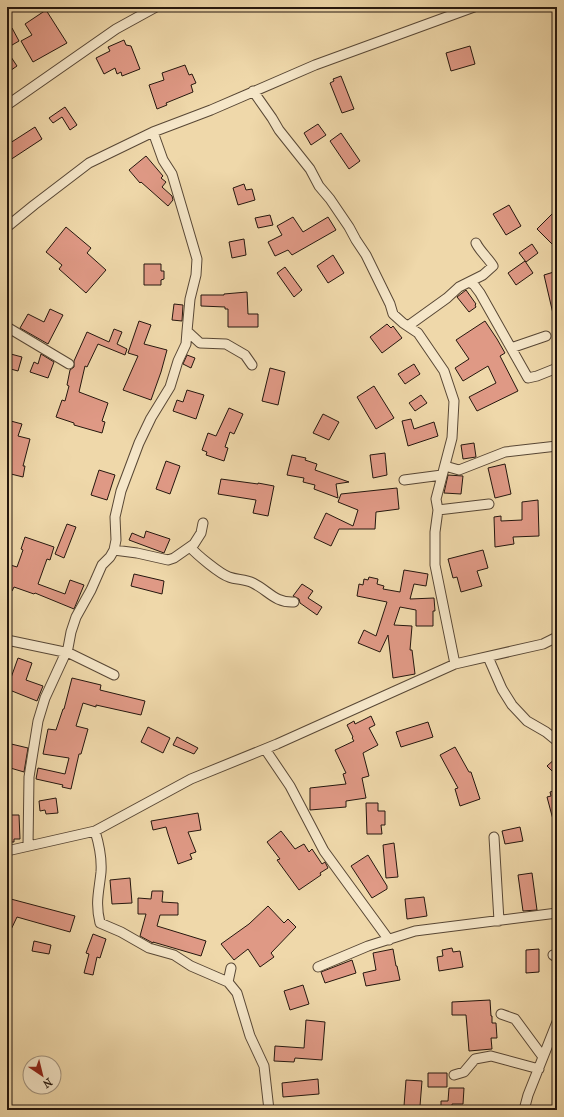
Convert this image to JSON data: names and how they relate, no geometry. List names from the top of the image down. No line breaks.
{"north":"bottom right"}
